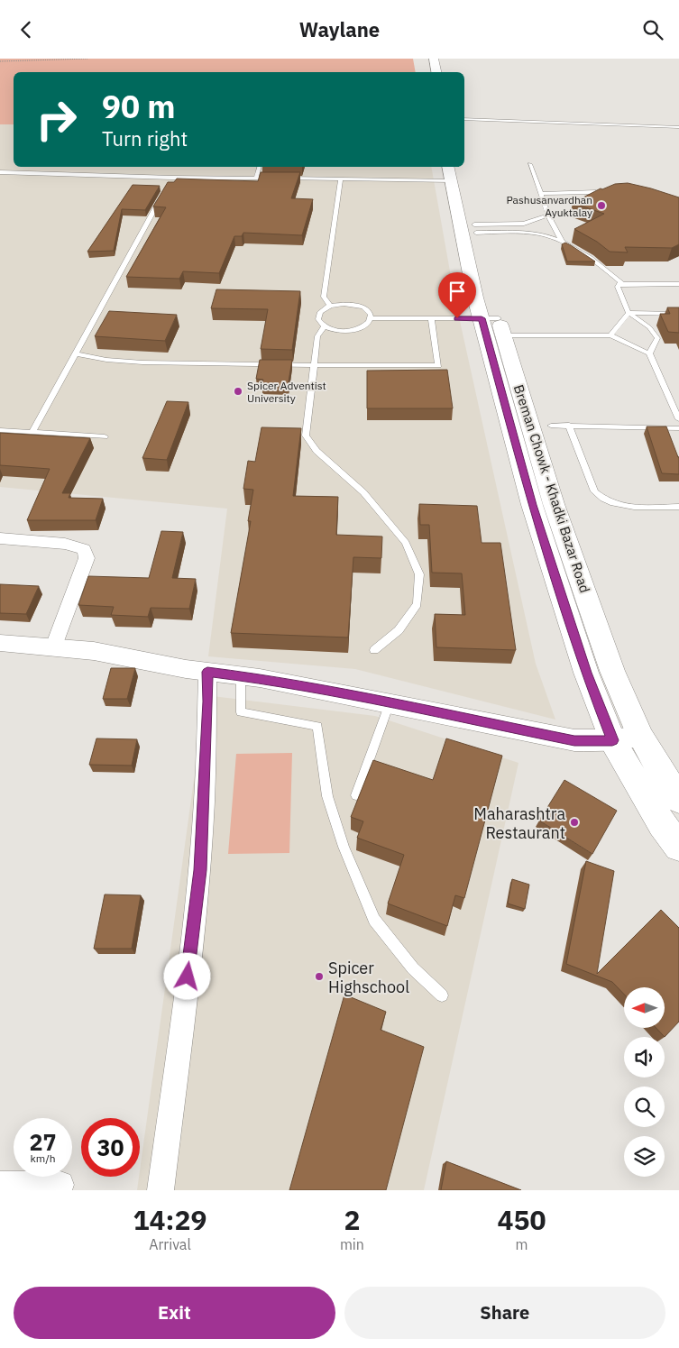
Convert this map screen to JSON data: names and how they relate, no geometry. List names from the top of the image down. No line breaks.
{"streets":{"main road":["Breman Chowk - Khadki Bazar Road"]},"places":["Pashusanvardhan Ayuktalay","Spicer Adventist University","Maharashtra Restaurant","Spicer Highschool"],"north":"left","page":{"header":"Waylane","turn":["90 m","Turn right"],"speed":"27 km/h","limit":"30","eta":["14:29","Arrival","2","min","450","m"],"buttons":["Exit","Share"]}}
